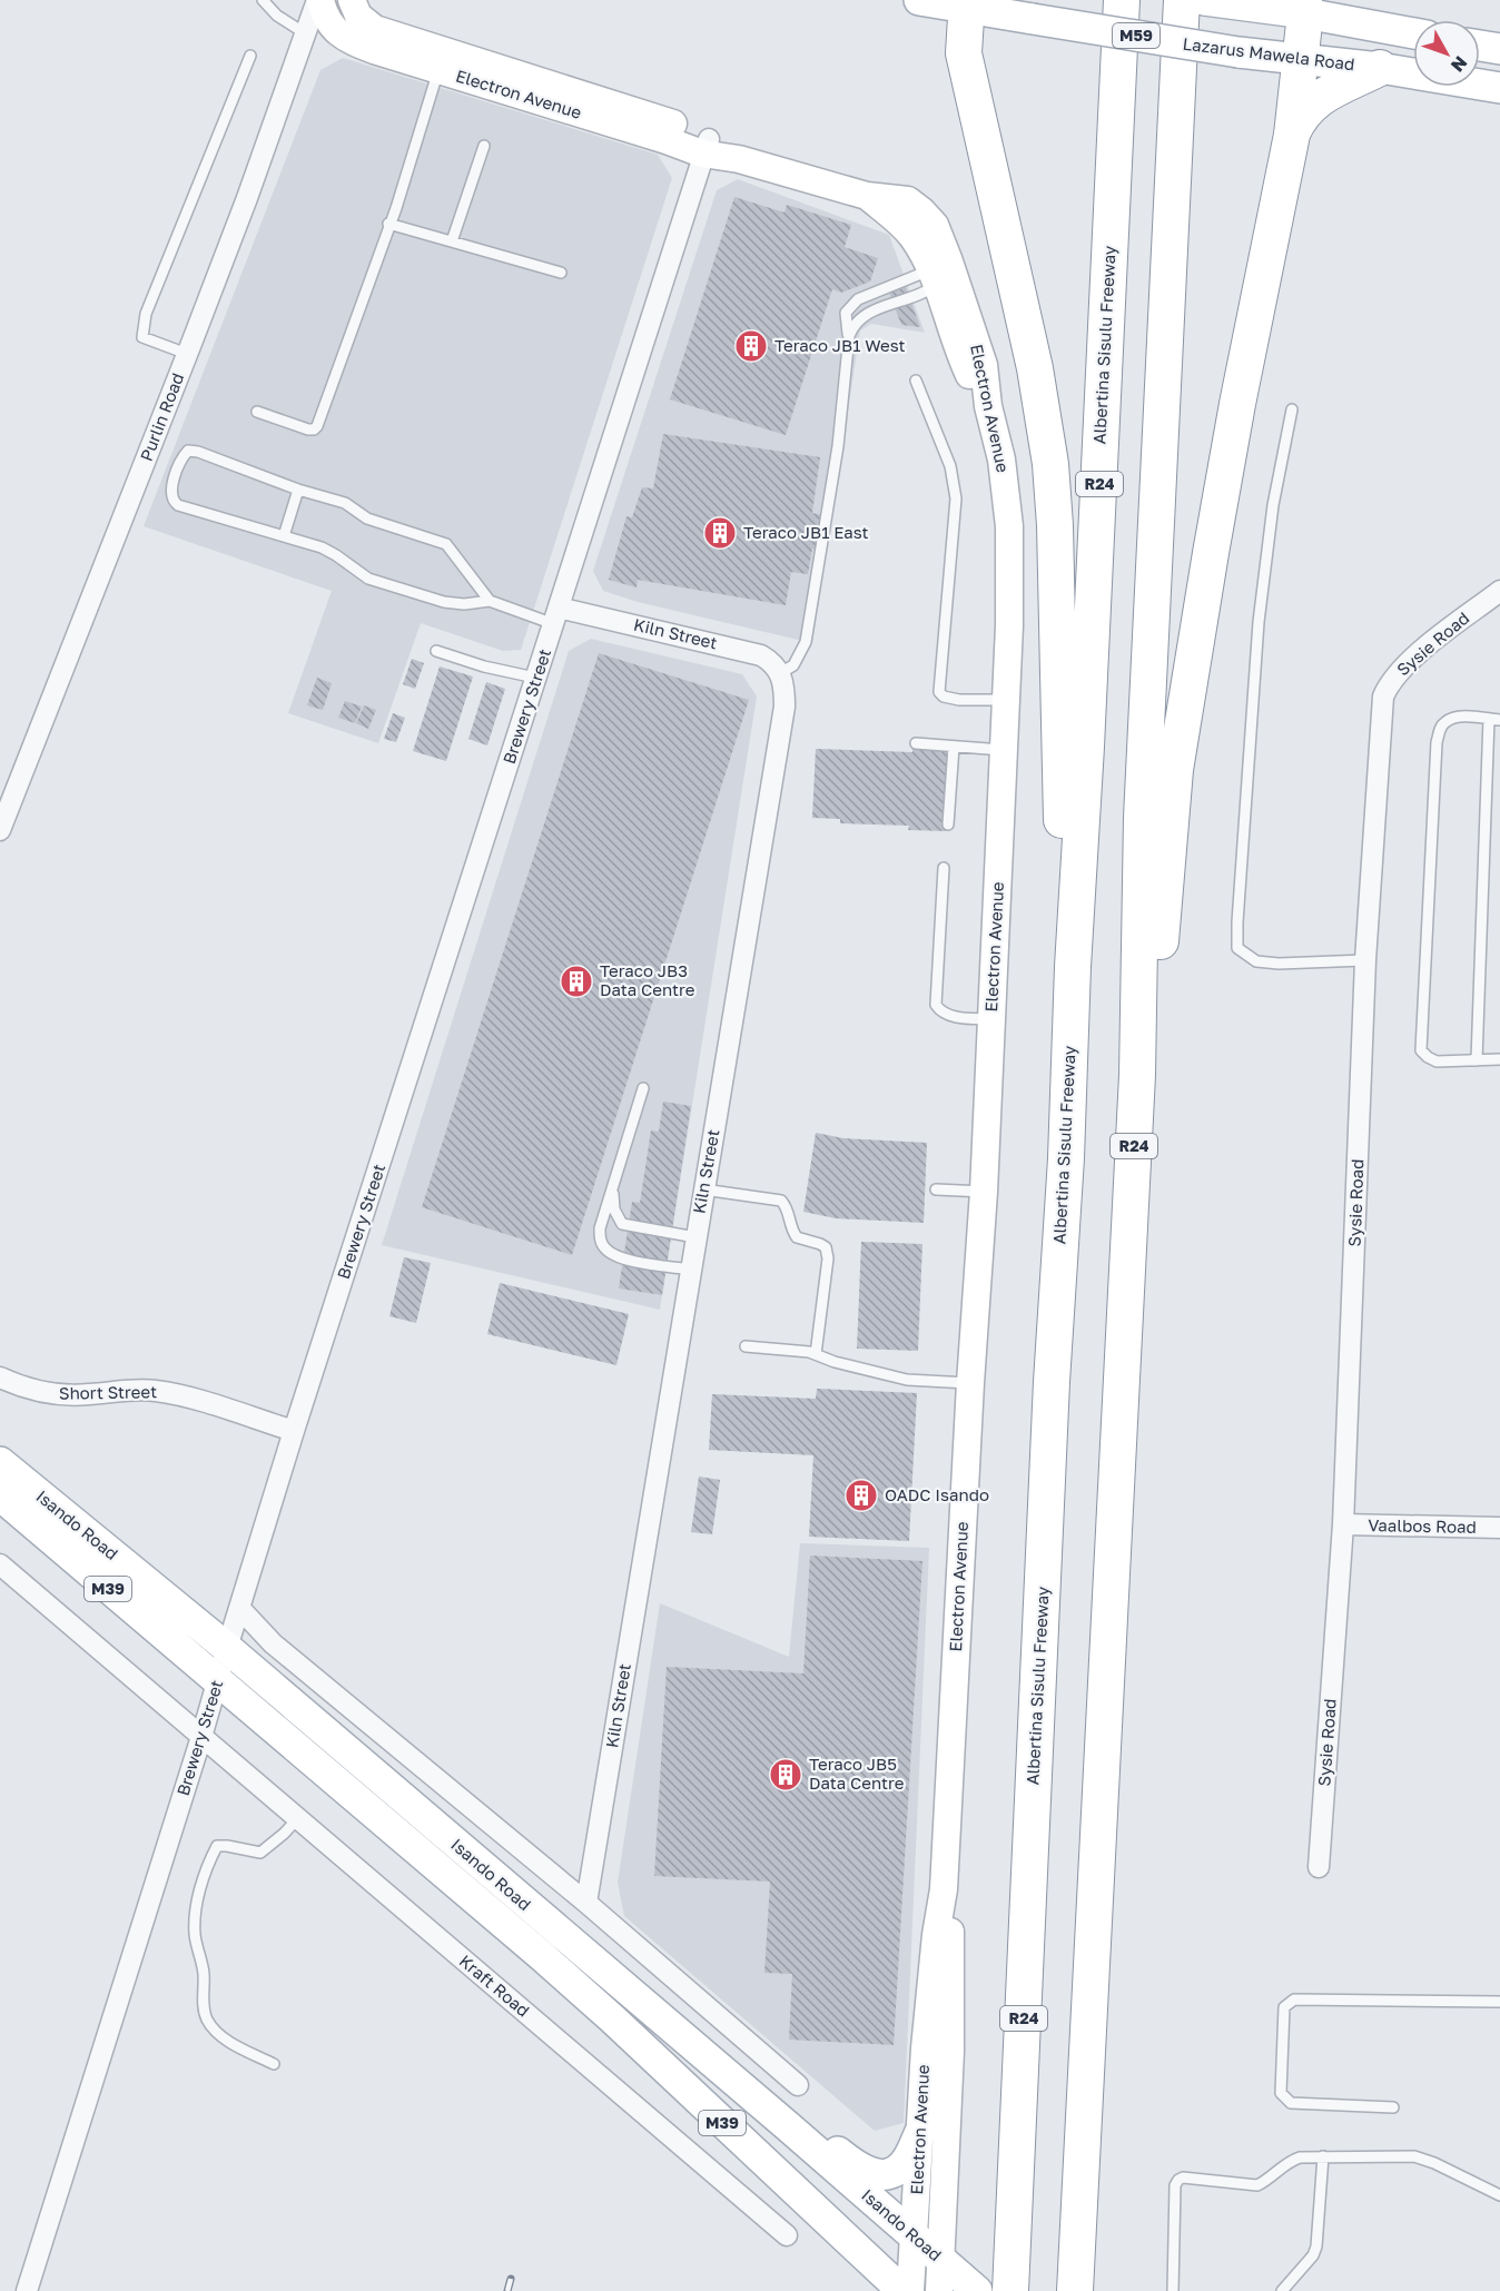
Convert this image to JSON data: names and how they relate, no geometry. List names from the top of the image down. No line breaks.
{"streets":{"highway":["Albertina Sisulu Freeway","R24"],"main road":["M59","Lazarus Mawela Road","Electron Avenue","Isando Road","M39"],"street":["Purlin Road","Kiln Street","Sysie Road","Brewery Street","Short Street","Vaalbos Road","Kraft Road"]},"crossings":[["Electron Avenue","Purlin Road"],["Electron Avenue","Brewery Street"],["Electron Avenue","Isando Road"],["Kiln Street","Brewery Street"],["Sysie Road","Vaalbos Road"],["Brewery Street","Short Street"],["Brewery Street","Isando Road"],["Brewery Street","Kraft Road"]],"places":{"building":["Teraco JB1 West","Teraco JB1 East","Teraco JB3 Data Centre","OADC Isando","Teraco JB5 Data Centre"]},"north":"bottom right"}
